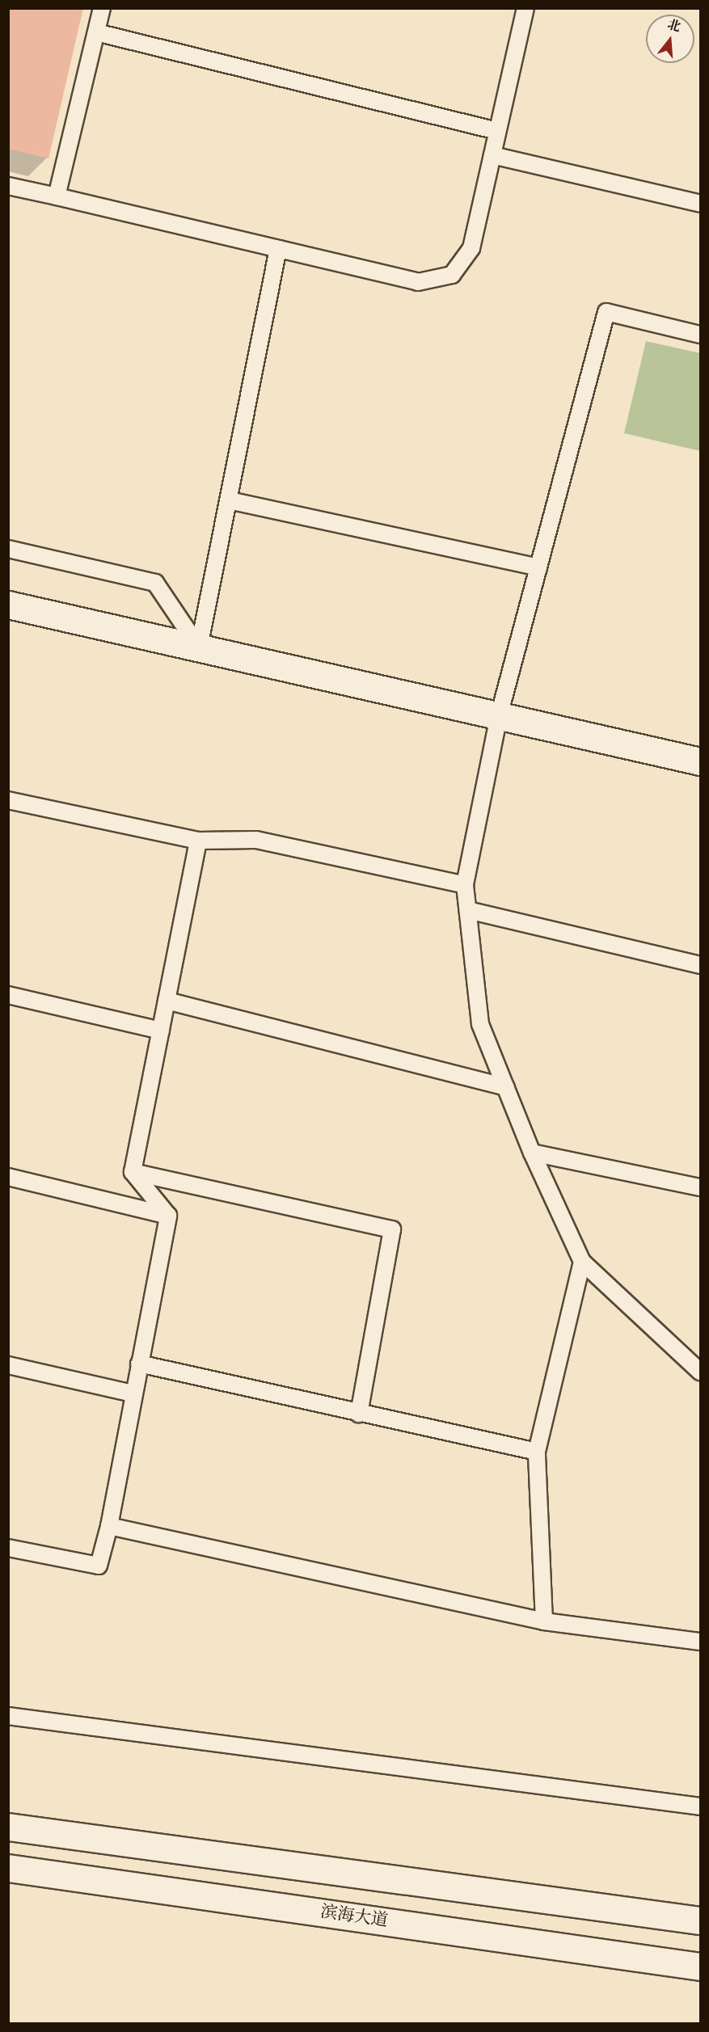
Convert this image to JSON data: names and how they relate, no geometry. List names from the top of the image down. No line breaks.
{"streets":{"main road":["滨海大道"]},"north":"top"}
